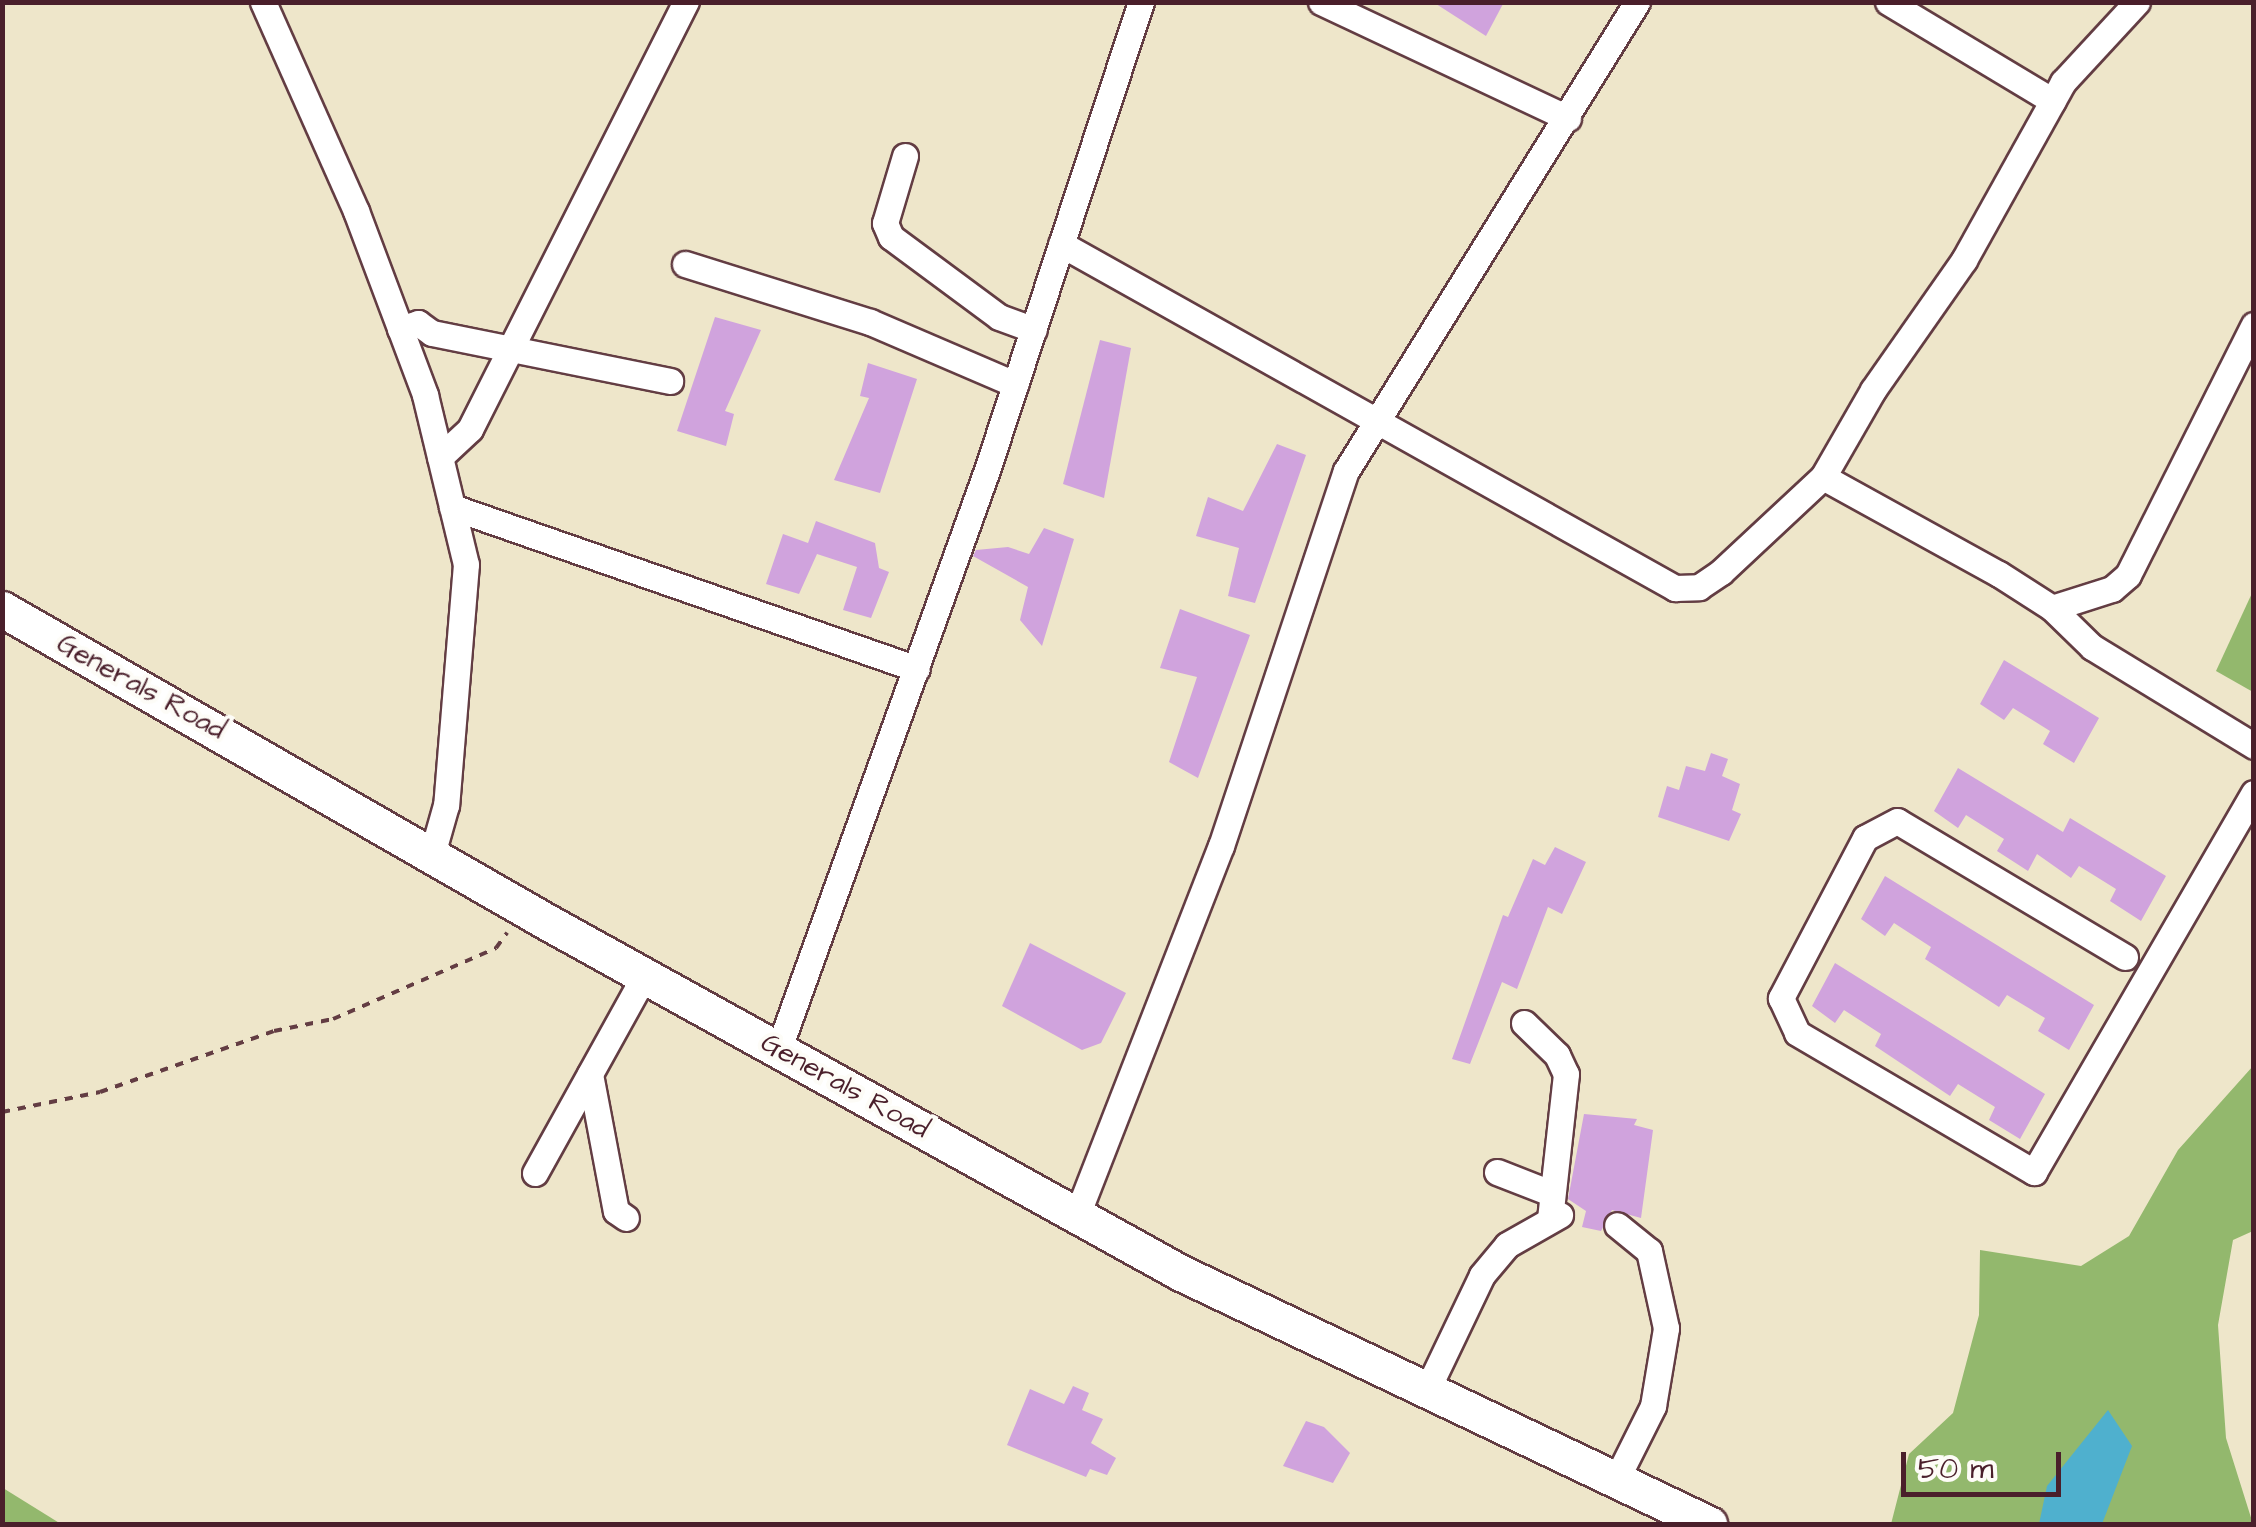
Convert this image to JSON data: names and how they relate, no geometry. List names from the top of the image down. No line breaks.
{"streets":{"street":["Generals Road"]},"scale_bar":"50 m"}
